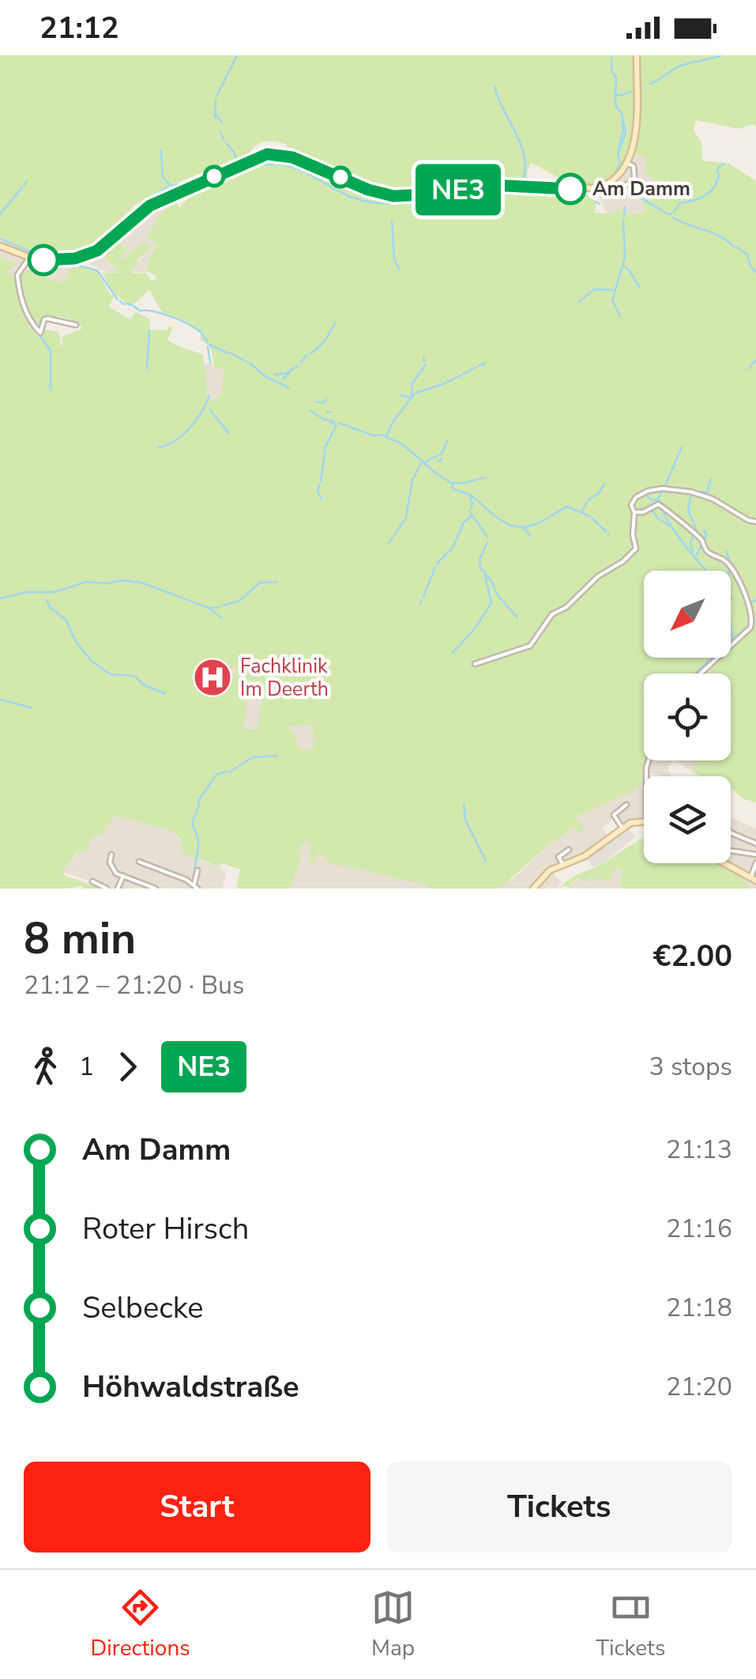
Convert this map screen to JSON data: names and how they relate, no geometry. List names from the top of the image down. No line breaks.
{"places":{"other":["Am Damm"],"hospital":["Fachklinik Im Deerth"]},"lines":["bus line NE3"],"north":"bottom left","page":{"status":"21:12","on_map":"NE3","heading":["8 min","21:12 – 21:20 · Bus","€2.00"],"legs":["1","NE3","3 stops"],"list":[{"name":"Am Damm","value":"21:13"},{"name":"Roter Hirsch","value":"21:16"},{"name":"Selbecke","value":"21:18"},{"name":"Höhwaldstraße","value":"21:20"}],"buttons":["Start","Tickets"],"tabs":["Directions","Map","Tickets"]}}
